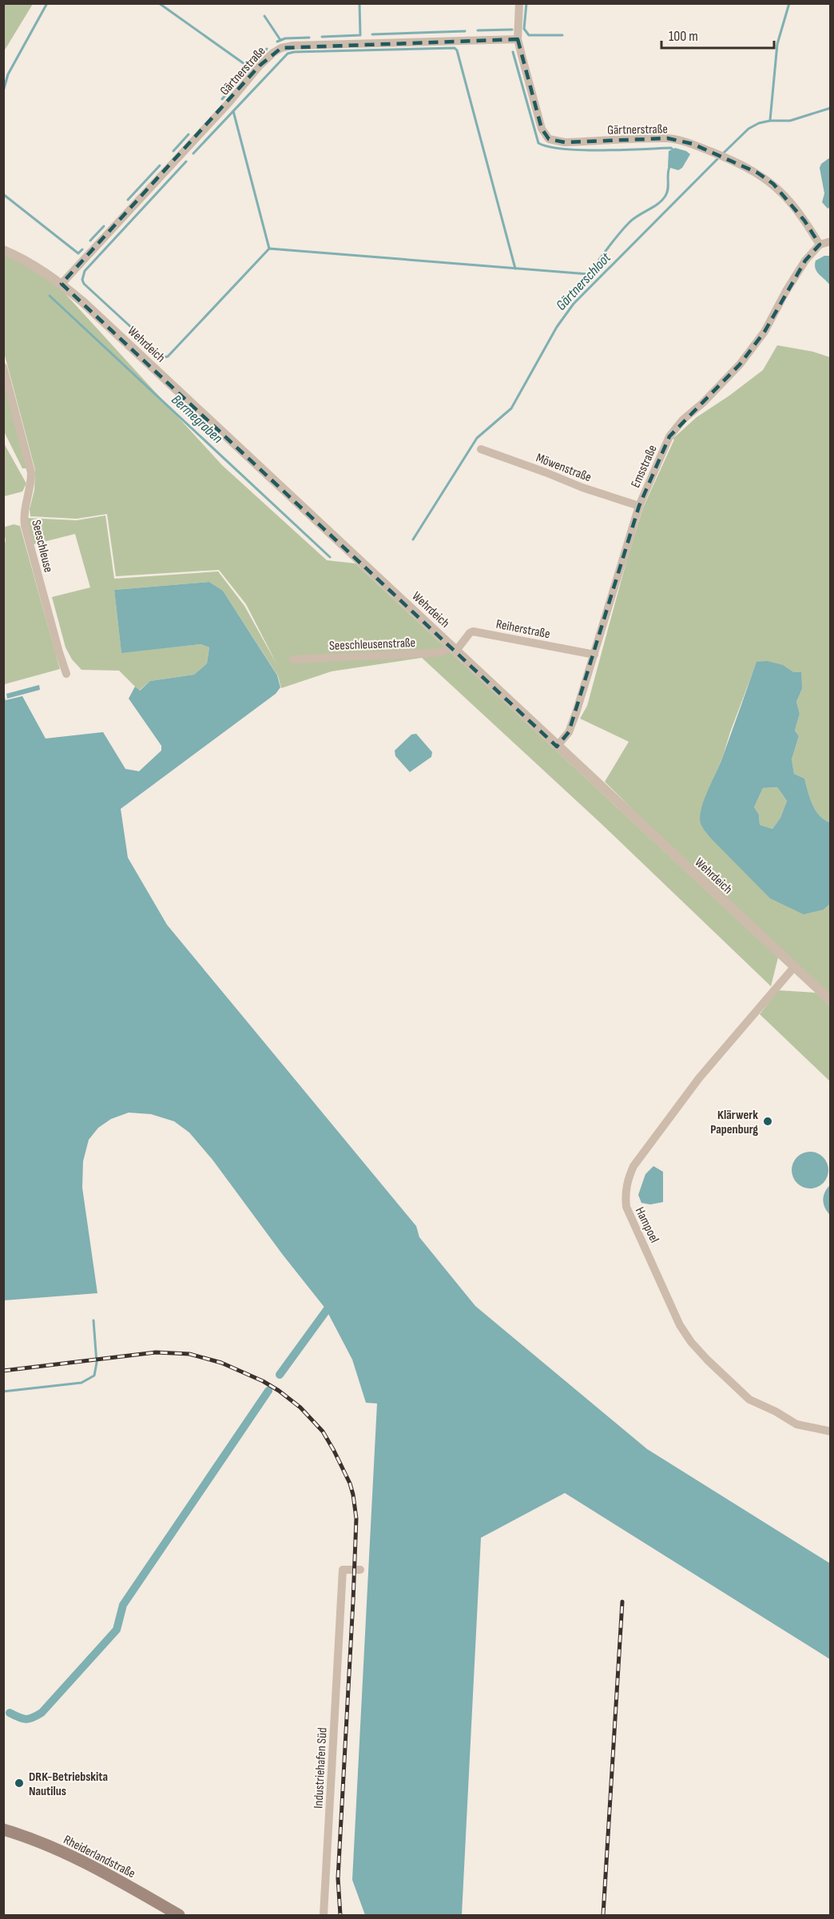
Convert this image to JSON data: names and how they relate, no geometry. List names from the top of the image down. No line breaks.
{"streets":{"main road":["Rheiderlandstraße"],"street":["Gärtnerstraße","Wehrdeich","Emsstraße","Möwenstraße","Seeschleuse","Reiherstraße","Seeschleusenstraße","Hampoel","Industriehafen Süd"]},"crossings":[["Gärtnerstraße","Wehrdeich"],["Gärtnerstraße","Emsstraße"],["Wehrdeich","Emsstraße"],["Wehrdeich","Reiherstraße"],["Wehrdeich","Seeschleusenstraße"],["Wehrdeich","Hampoel"],["Emsstraße","Möwenstraße"],["Emsstraße","Reiherstraße"],["Reiherstraße","Seeschleusenstraße"]],"water":["Gärtnerschloot","Bermegraben"],"places":["Klärwerk Papenburg","DRK-Betriebskita Nautilus"],"scale_bar":"100 m"}
